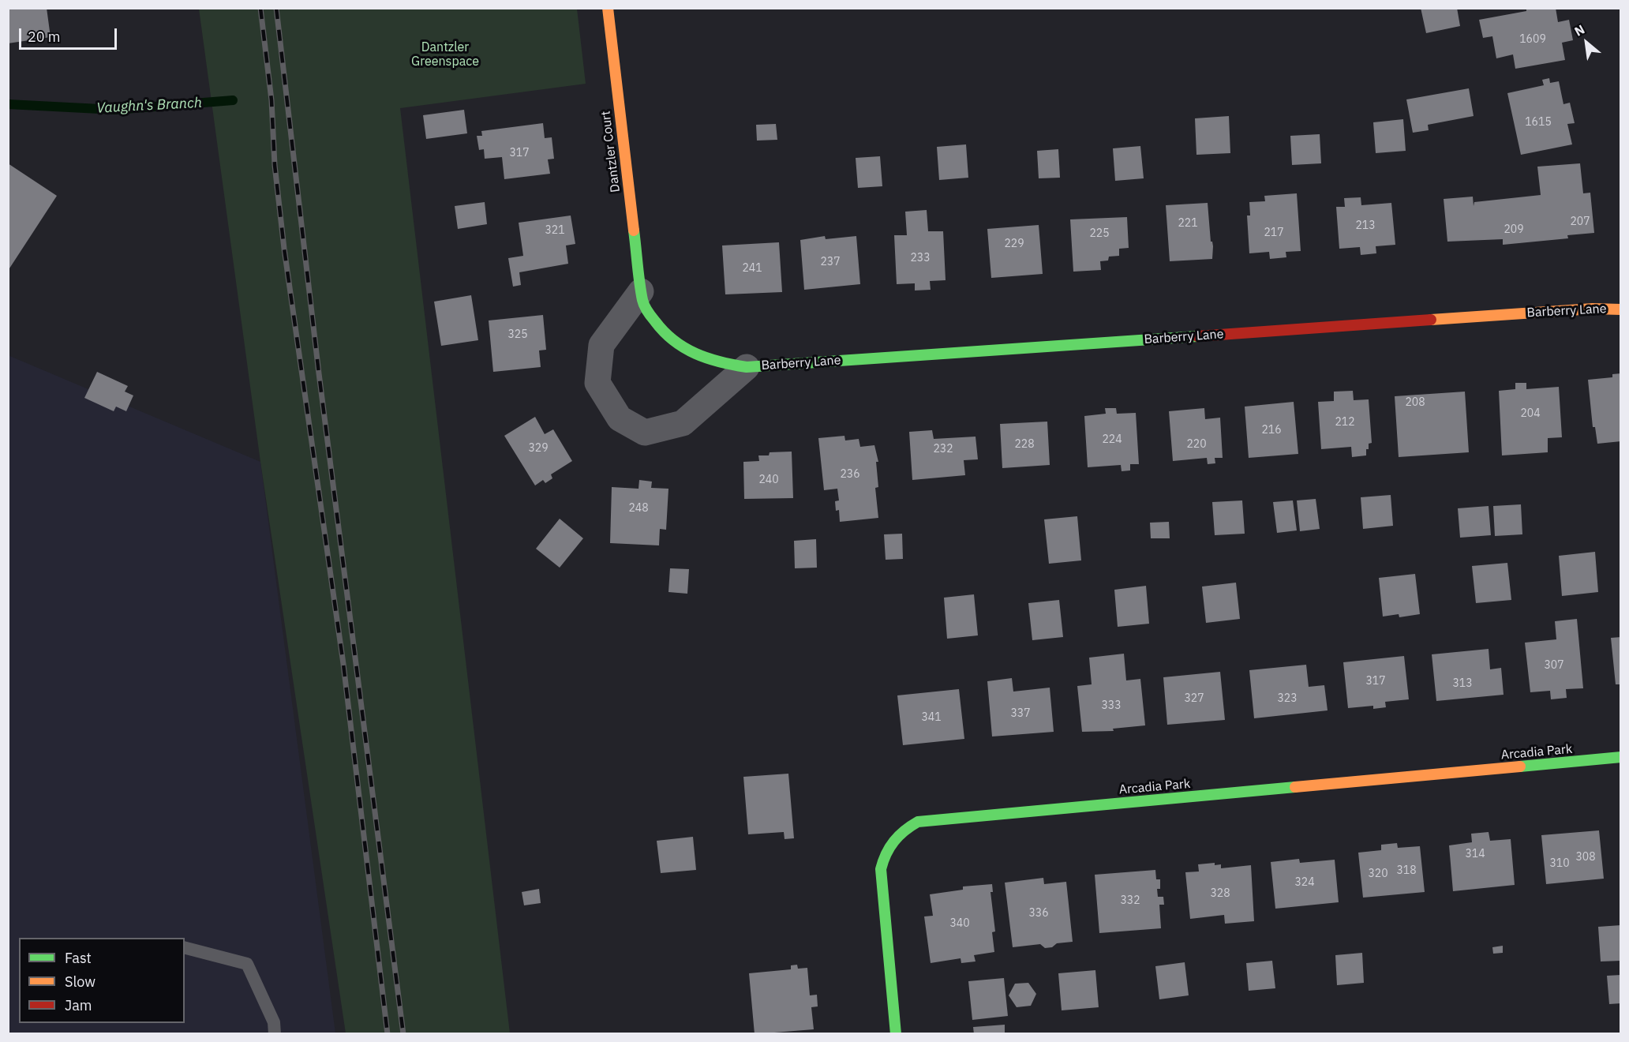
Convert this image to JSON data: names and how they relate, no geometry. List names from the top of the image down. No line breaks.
{"streets":{"street":["Dantzler Court","Barberry Lane","Arcadia Park"]},"crossings":[["Dantzler Court","Barberry Lane"]],"water":["Vaughn's Branch"],"parks":["Dantzler Greenspace"],"house_numbers":["1609","1615","317","207","221","213","209","321","217","225","229","233","237","241","325","208","204","212","216","224","228","220","329","232","236","240","248","307","317","313","327","323","333","337","341","314","308","310","318","320","324","328","332","336","340"],"legend":["Fast","Slow","Jam"],"scale_bar":"20 m","north":"top left"}
